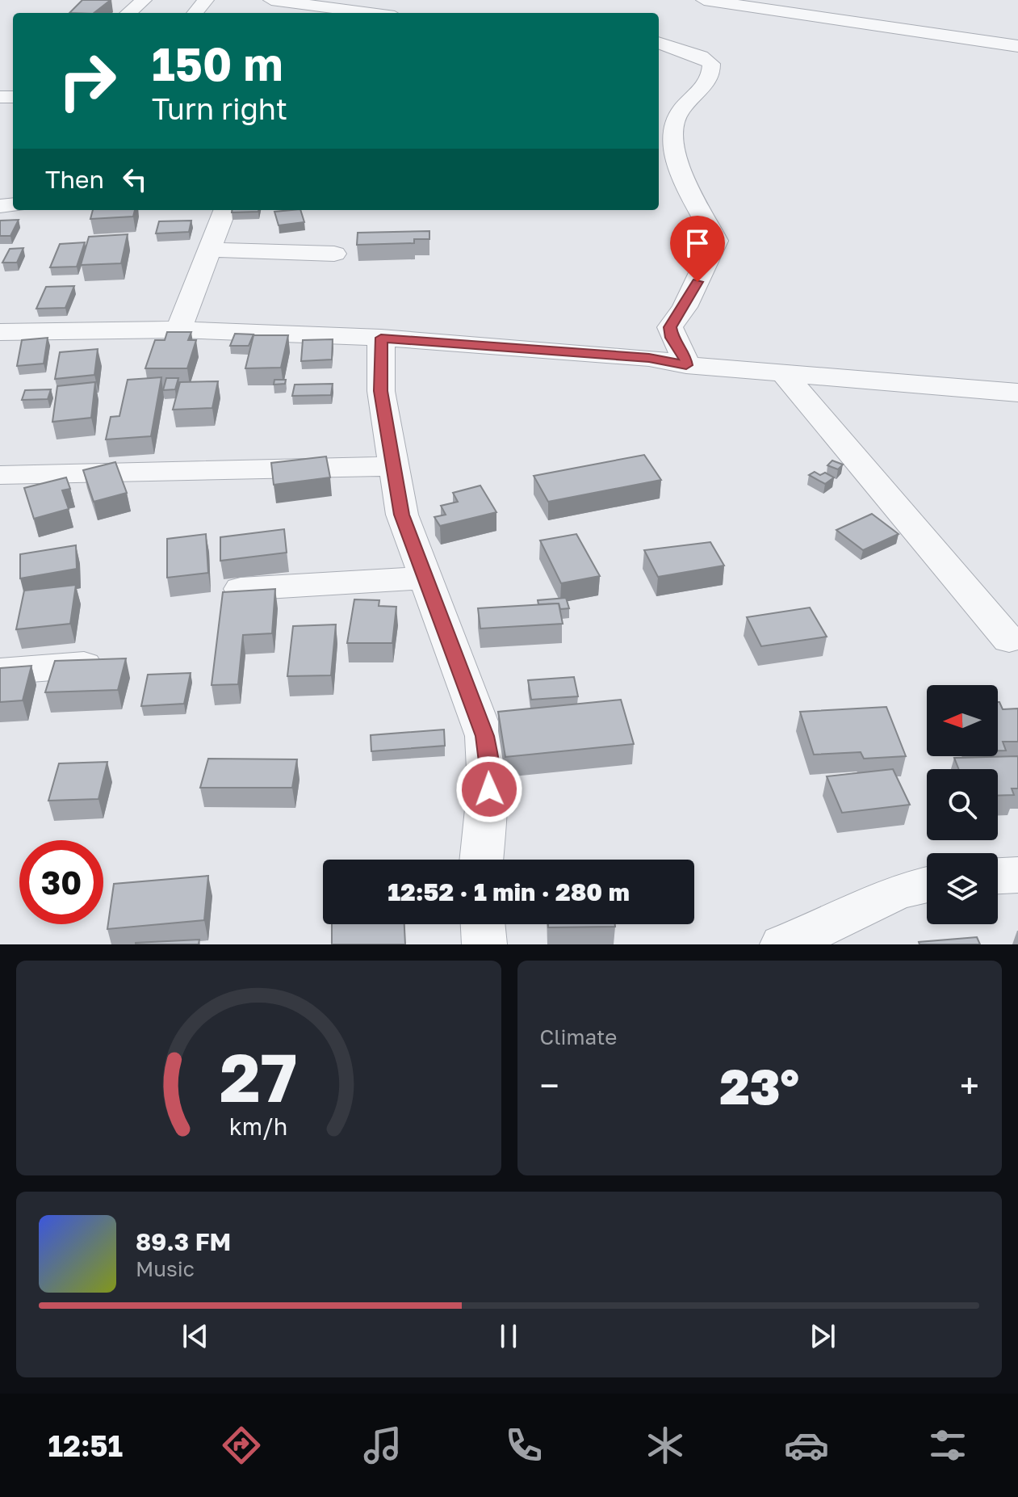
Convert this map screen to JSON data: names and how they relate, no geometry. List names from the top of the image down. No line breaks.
{"north":"left","page":{"turn":["150 m","Turn right"],"then":"Then","limit":"30","trip":"12:52 · 1 min · 280 m","tile":"Climate","heat":["−","23°","+"],"song":["89.3 FM","Music"],"tabs":"12:51","gauge":["27","km/h"]}}
